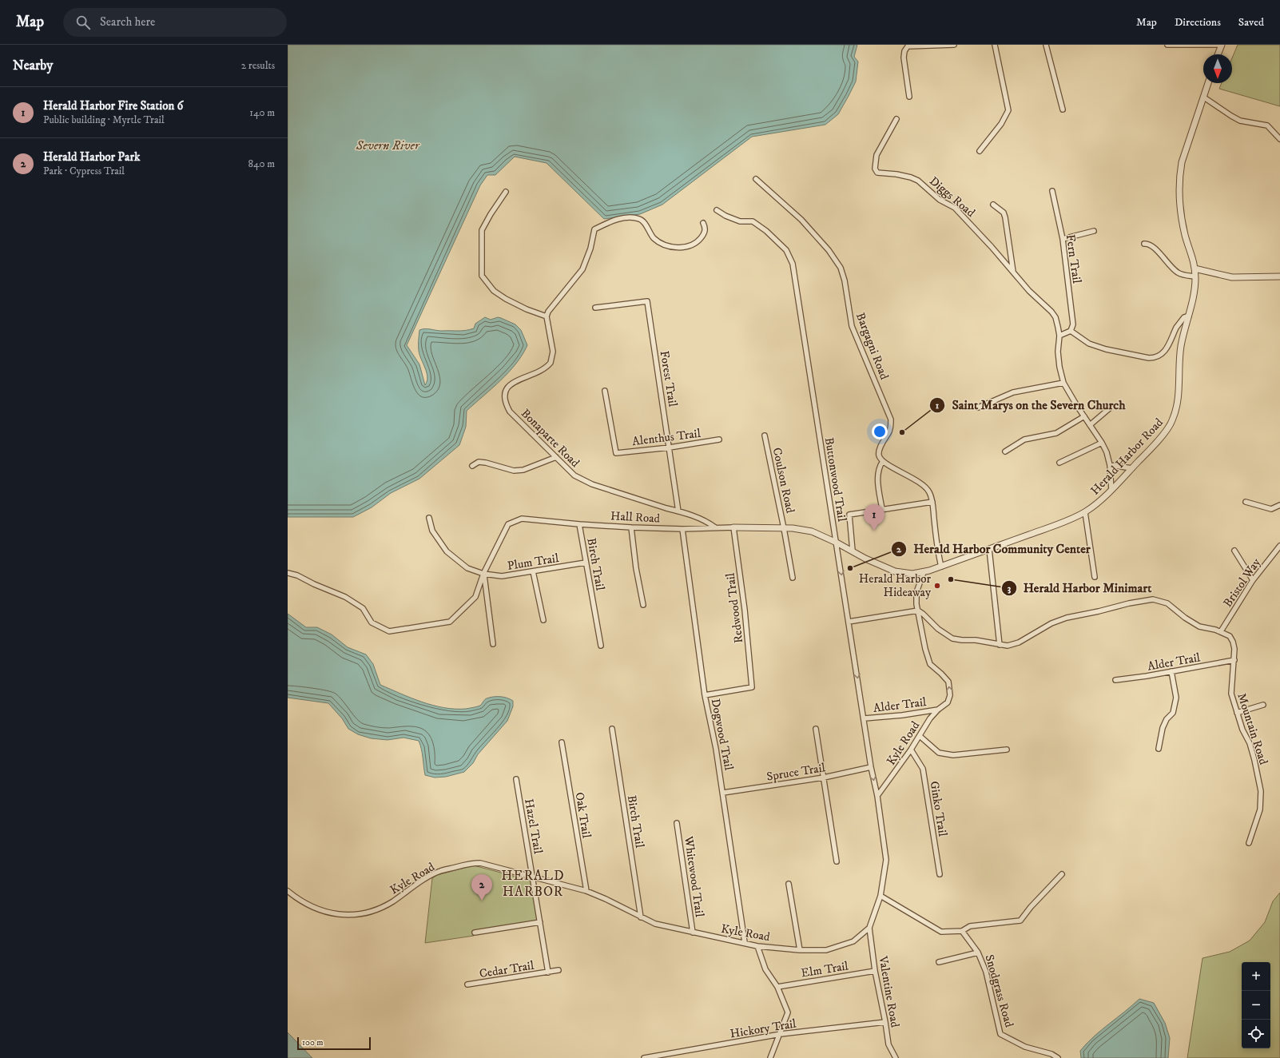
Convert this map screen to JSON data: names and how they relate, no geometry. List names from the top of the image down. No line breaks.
{"streets":{"street":["Diggs Road","Fern Trail","Bargagni Road","Forest Trail","Alenthus Trail","Bonaparte Road","Herald Harbor Road","Buttonwood Trail","Coulson Road","Hall Road","Plum Trail","Birch Trail","Bristol Way","Redwood Trail","Alder Trail","Mountain Road","Dogwood Trail","Kyle Road","Spruce Trail","Ginko Trail","Oak Trail","Hazel Trail","Whitewood Trail","Cedar Trail","Elm Trail","Snodgrass Road","Valentine Road","Hickory Trail"]},"crossings":[["Diggs Road","Herald Harbor Road"],["Forest Trail","Alenthus Trail"],["Forest Trail","Bonaparte Road"],["Bonaparte Road","Hall Road"],["Herald Harbor Road","Hall Road"],["Buttonwood Trail","Hall Road"],["Buttonwood Trail","Alder Trail"],["Buttonwood Trail","Kyle Road"],["Buttonwood Trail","Spruce Trail"],["Coulson Road","Hall Road"],["Hall Road","Plum Trail"],["Hall Road","Birch Trail"],["Hall Road","Redwood Trail"],["Hall Road","Dogwood Trail"],["Plum Trail","Birch Trail"],["Birch Trail","Kyle Road"],["Bristol Way","Mountain Road"],["Redwood Trail","Dogwood Trail"],["Alder Trail","Mountain Road"],["Alder Trail","Kyle Road"],["Mountain Road","Kyle Road"],["Dogwood Trail","Kyle Road"],["Dogwood Trail","Spruce Trail"],["Kyle Road","Ginko Trail"],["Kyle Road","Oak Trail"],["Kyle Road","Hazel Trail"],["Kyle Road","Whitewood Trail"],["Kyle Road","Valentine Road"],["Hazel Trail","Cedar Trail"],["Elm Trail","Valentine Road"],["Valentine Road","Hickory Trail"]],"districts":["HERALD HARBOR"],"water":["Severn River"],"places":["Saint Marys on the Severn Church","Herald Harbor Community Center","Herald Harbor Minimart","Herald Harbor Hideaway"],"scale_bar":"100 m","north":"bottom","page":{"header":"Map","search":"Search here","nav":["Map","Directions","Saved"],"heading":["Nearby","2 results"],"list":[{"mark":"1","name":"Herald Harbor Fire Station 6","note":"Public building · Myrtle Trail","value":"140 m"},{"mark":"2","name":"Herald Harbor Park","note":"Park · Cypress Trail","value":"840 m"}],"pins":["1","2"],"map_buttons":["+","−"],"scale":"100 m"}}
